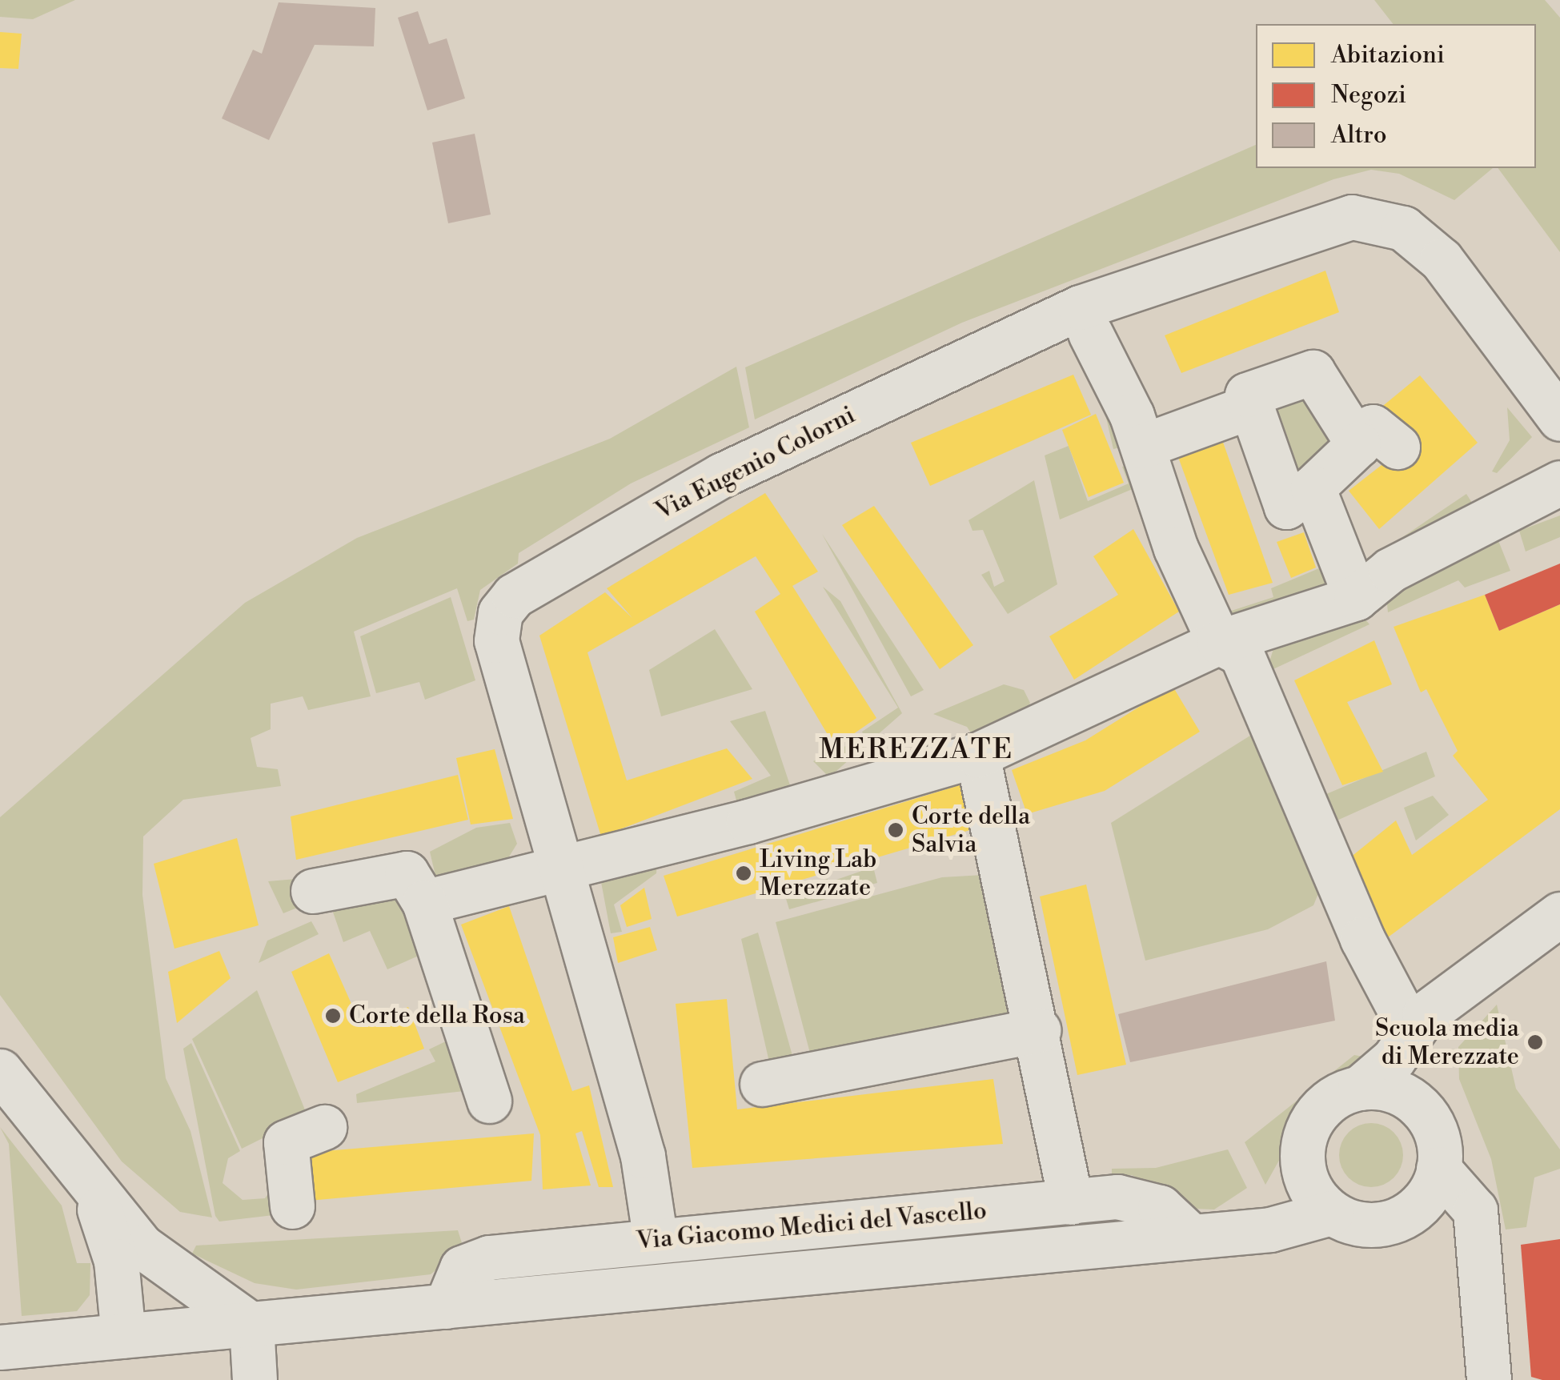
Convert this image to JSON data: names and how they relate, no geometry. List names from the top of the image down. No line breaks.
{"streets":{"street":["Via Eugenio Colorni","Via Giacomo Medici del Vascello"]},"crossings":[["Via Eugenio Colorni","Via Giacomo Medici del Vascello"]],"districts":["MEREZZATE"],"places":["Corte della Salvia","Living Lab Merezzate","Corte della Rosa","Scuola media di Merezzate"],"legend":["Abitazioni","Negozi","Altro"]}
